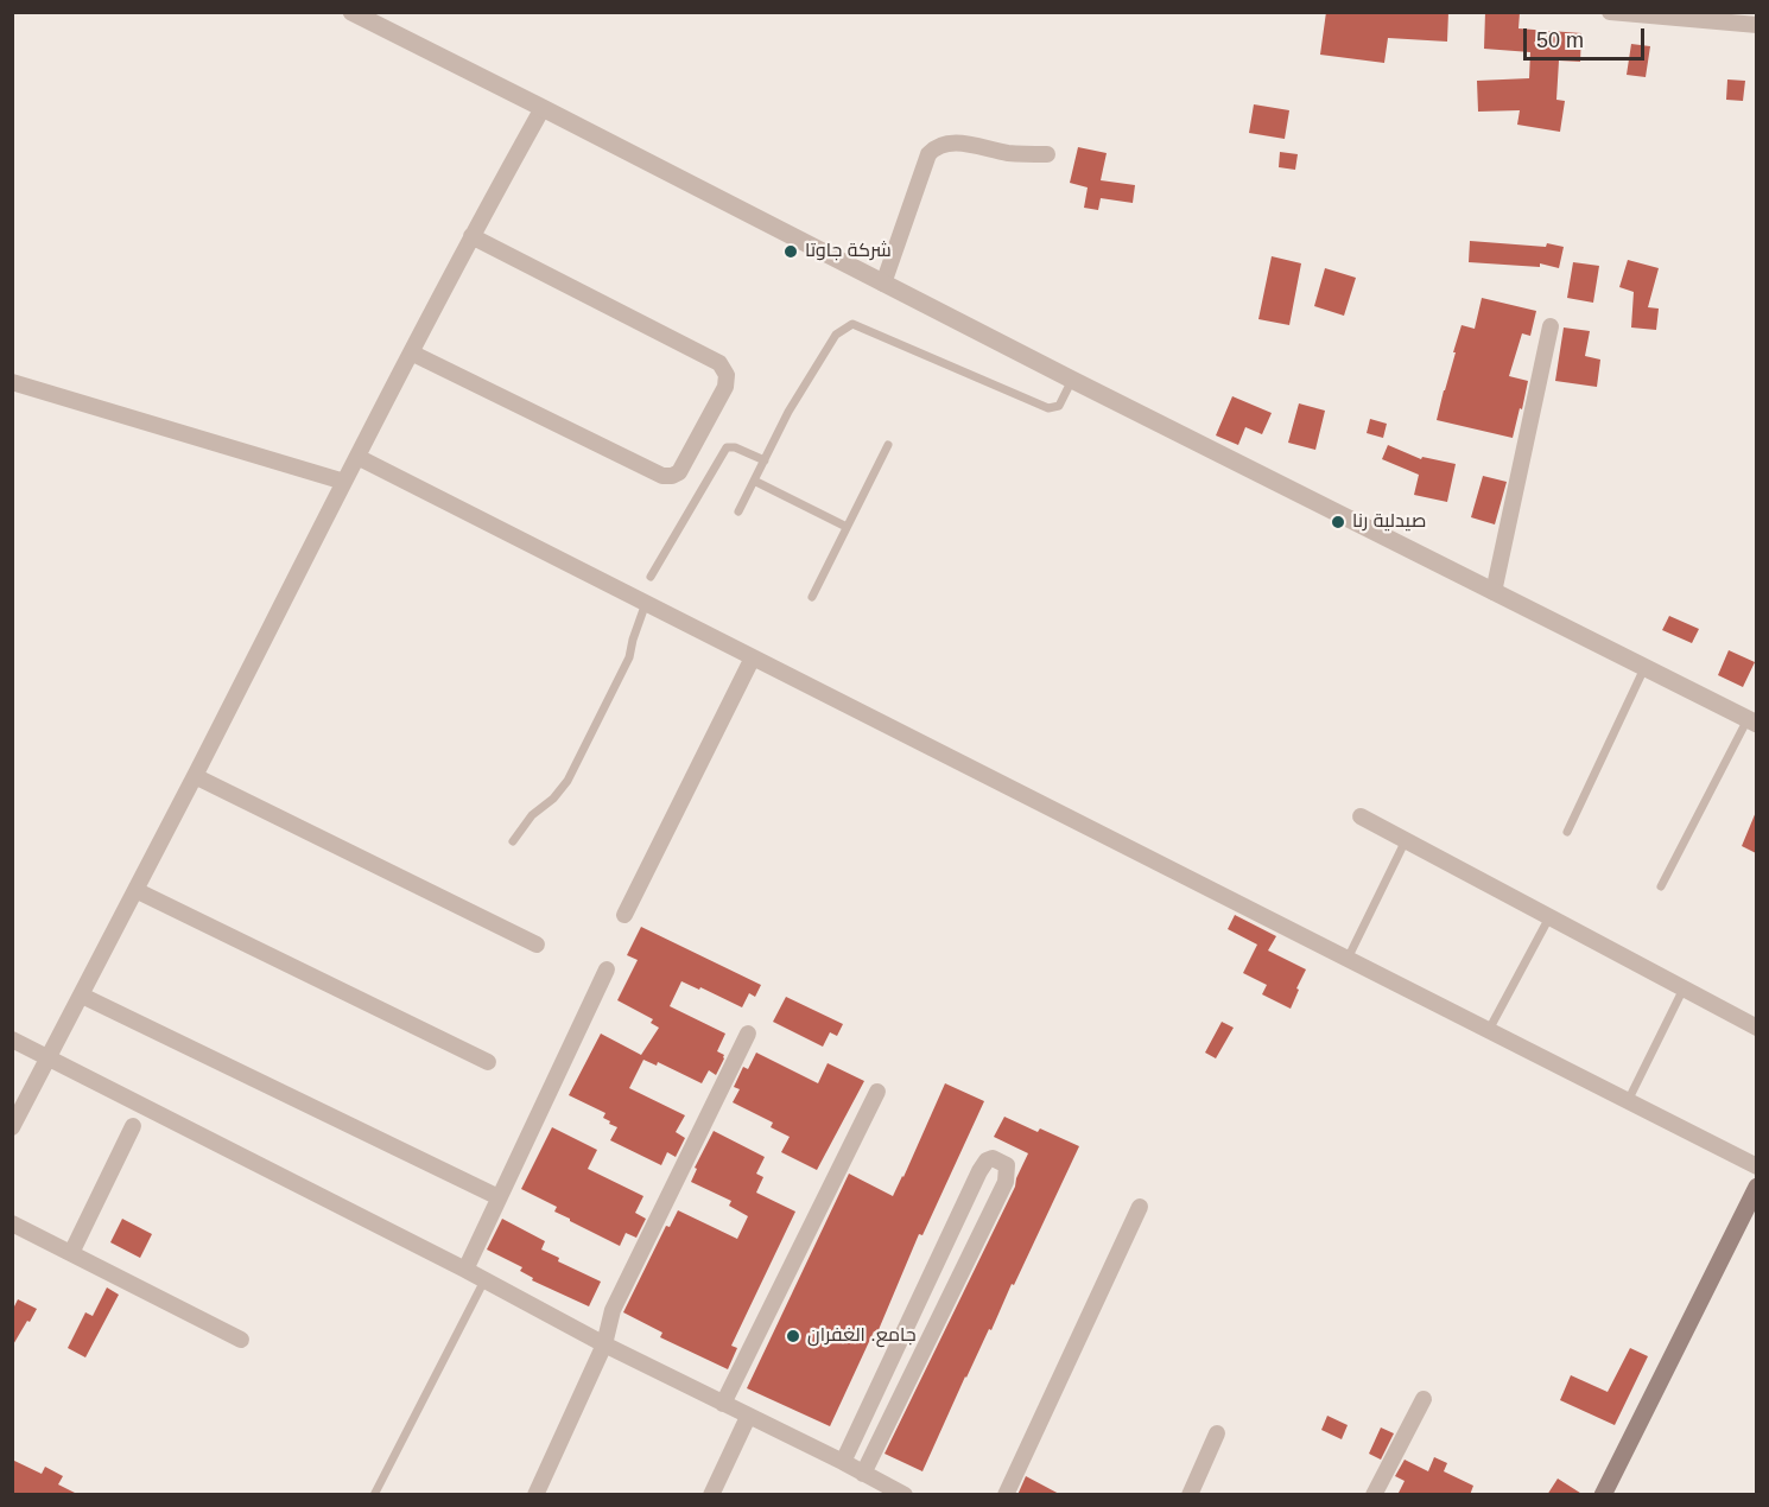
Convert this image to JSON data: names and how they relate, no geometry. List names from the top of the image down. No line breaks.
{"places":["شركة جاوتا","صيدلية رنا","جامع. الغفران"],"scale_bar":"50 m"}
